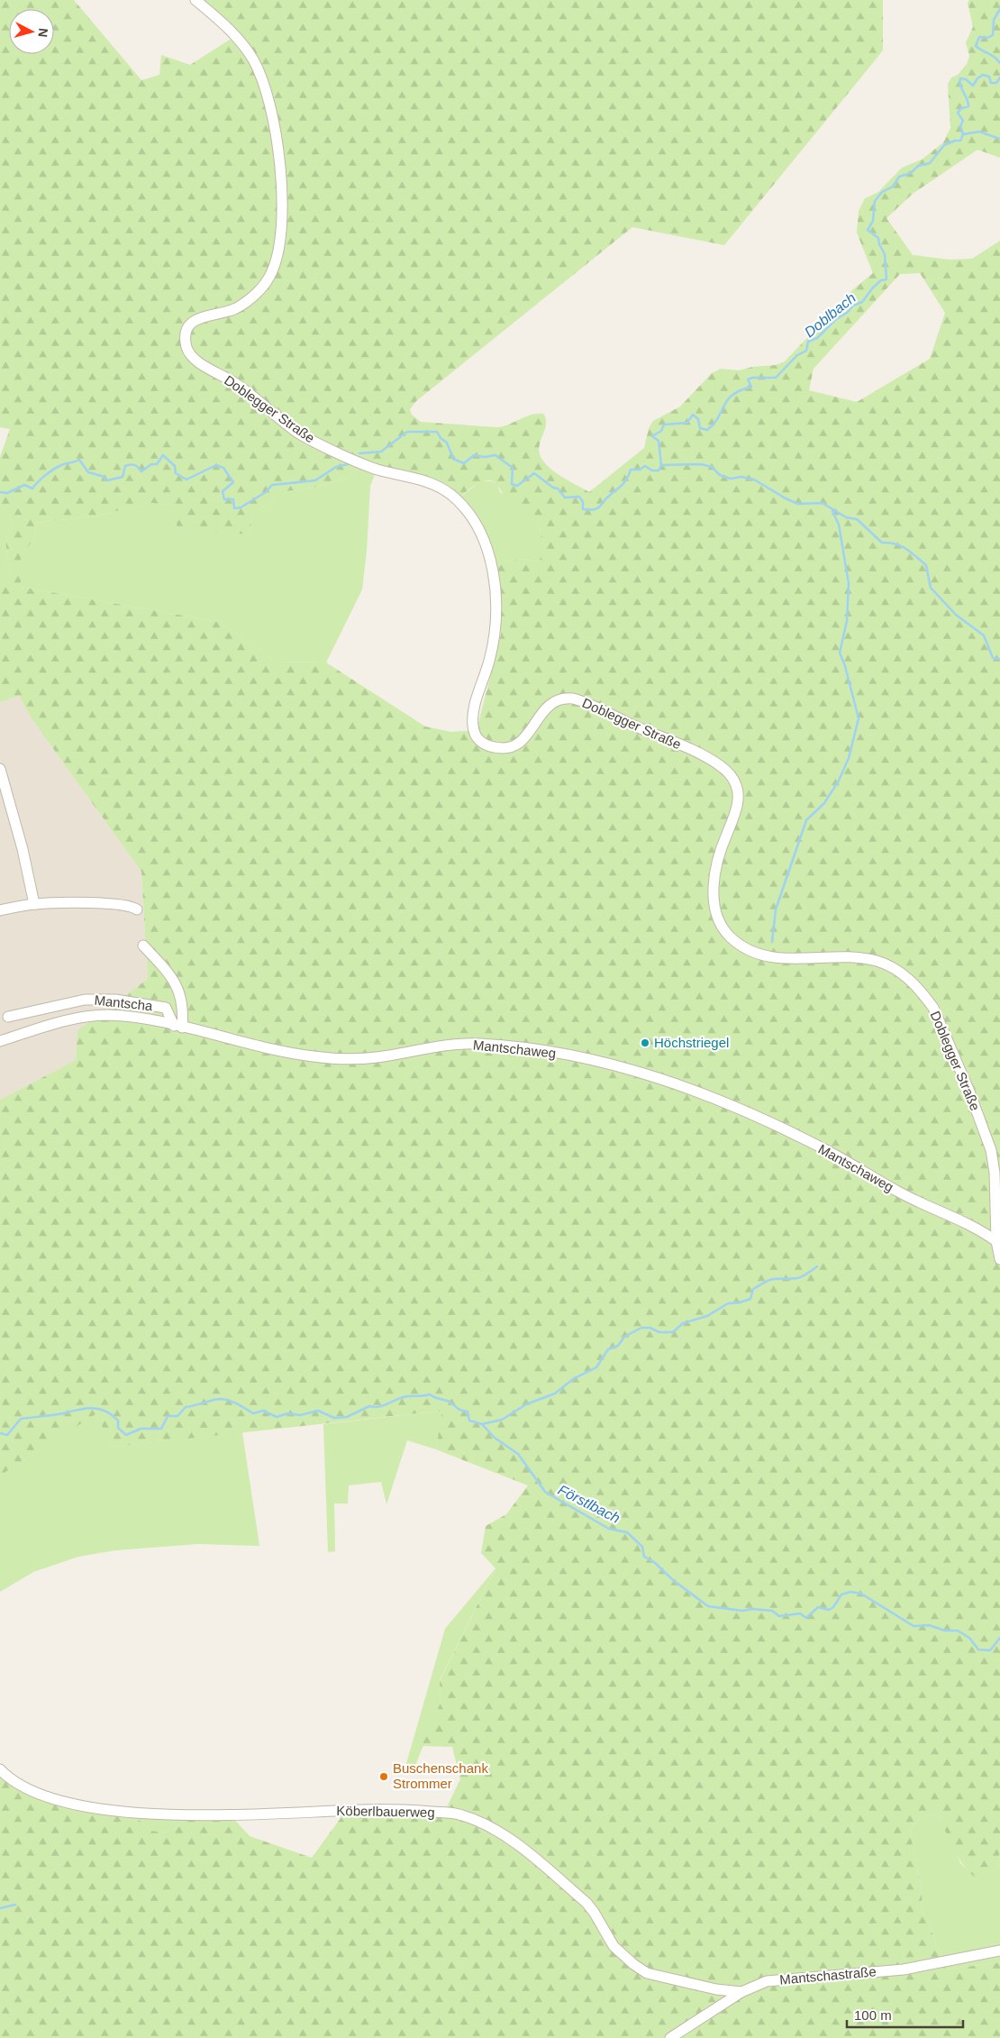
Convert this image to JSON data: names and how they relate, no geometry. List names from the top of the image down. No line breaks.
{"streets":{"street":["Doblegger Straße","Mantscha","Mantschaweg","Köberlbauerweg","Mantschastraße"]},"crossings":[["Doblegger Straße","Mantschaweg"],["Mantscha","Mantschaweg"],["Köberlbauerweg","Mantschastraße"]],"water":["Doblbach","Förstlbach"],"places":["Höchstriegel","Buschenschank Strommer"],"scale_bar":"100 m","north":"right"}
